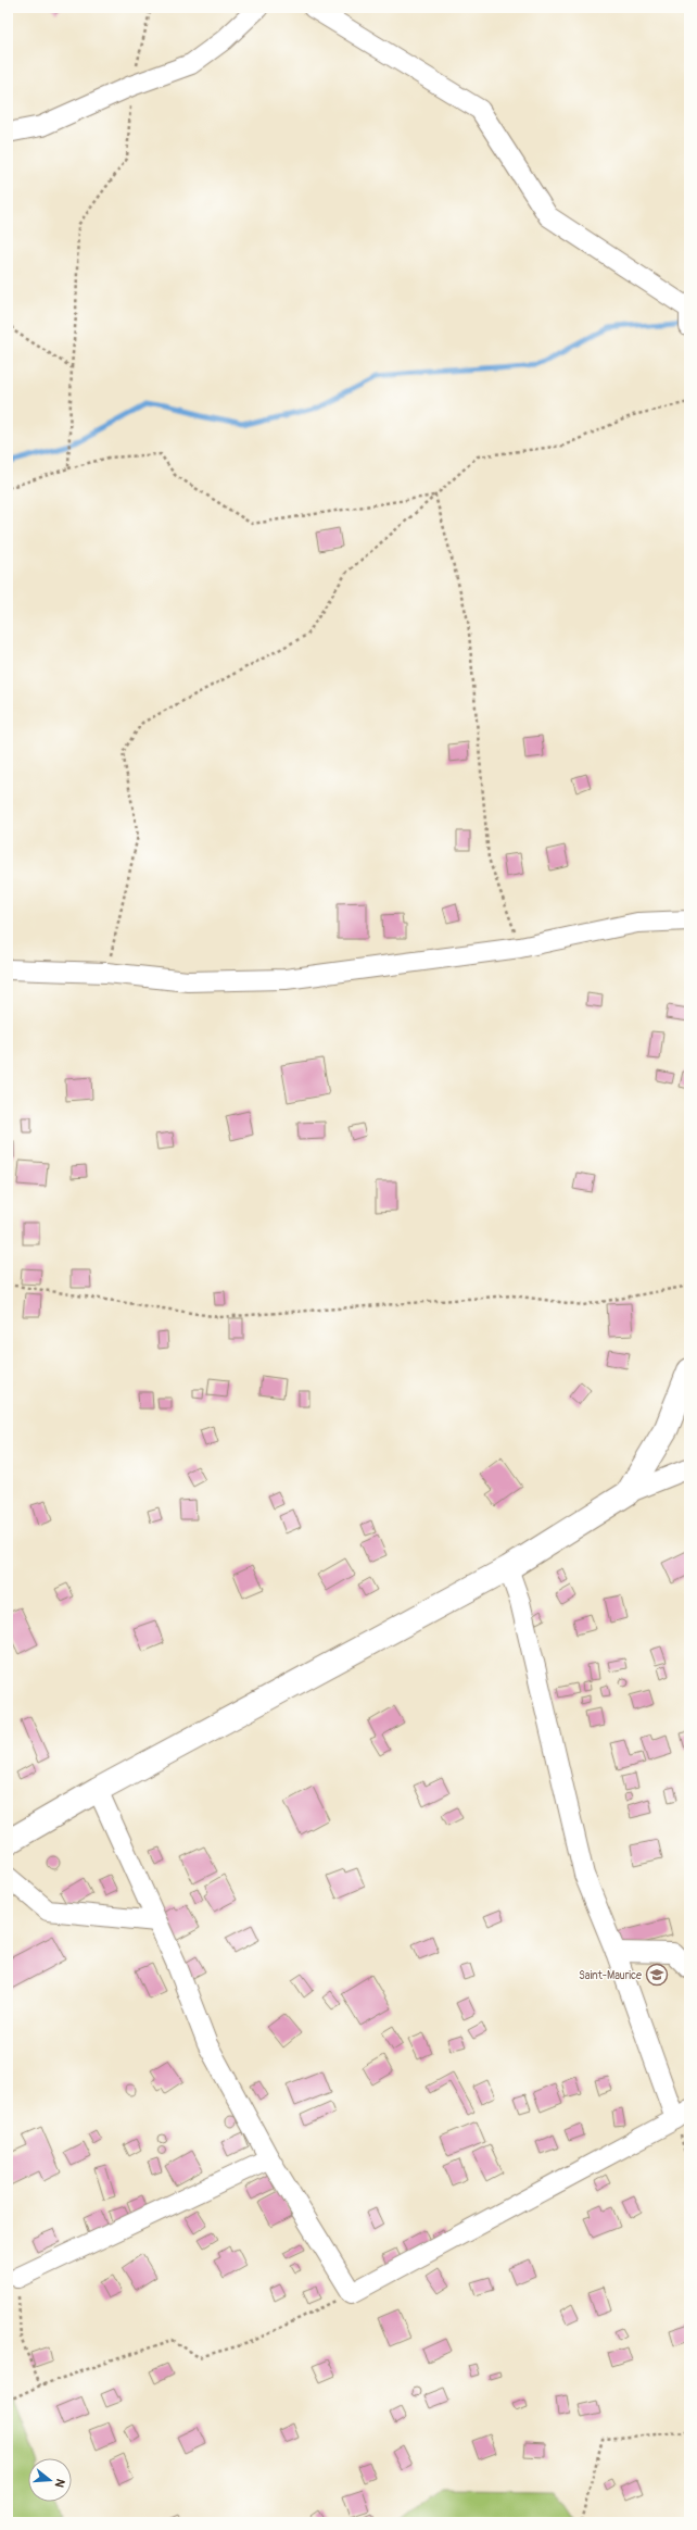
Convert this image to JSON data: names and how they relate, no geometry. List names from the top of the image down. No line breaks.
{"places":{"school or university":["Saint-Maurice"]},"north":"right"}
